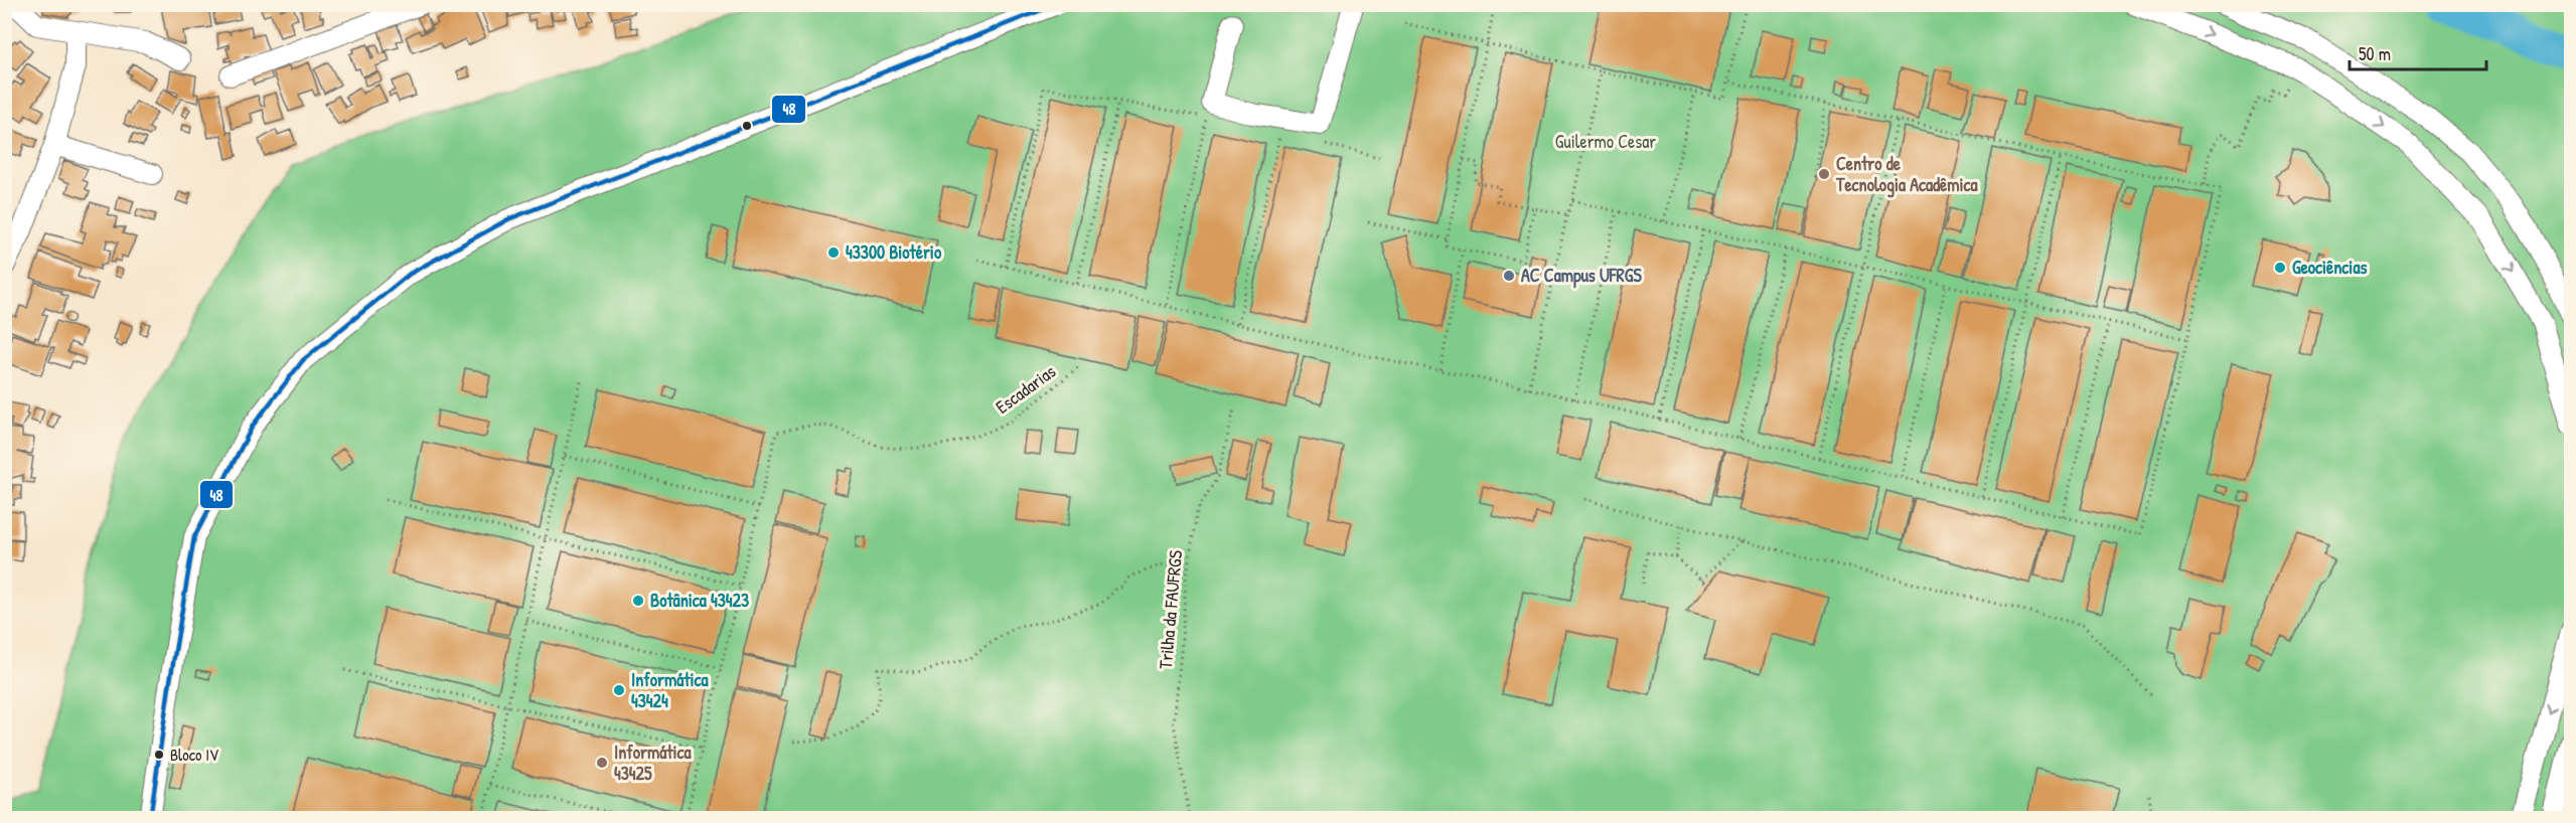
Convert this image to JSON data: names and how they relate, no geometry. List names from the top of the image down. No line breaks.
{"streets":{"path":["Escadarias","Trilha da FAUFRGS"]},"parks":["Guilermo Cesar"],"places":["Centro de Tecnologia Acadêmica","43300 Biotério","Geociências","AC Campus UFRGS","Botânica 43423","Informática 43424","Bloco IV","Informática 43425"],"lines":["transit line 48"],"scale_bar":"50 m"}
